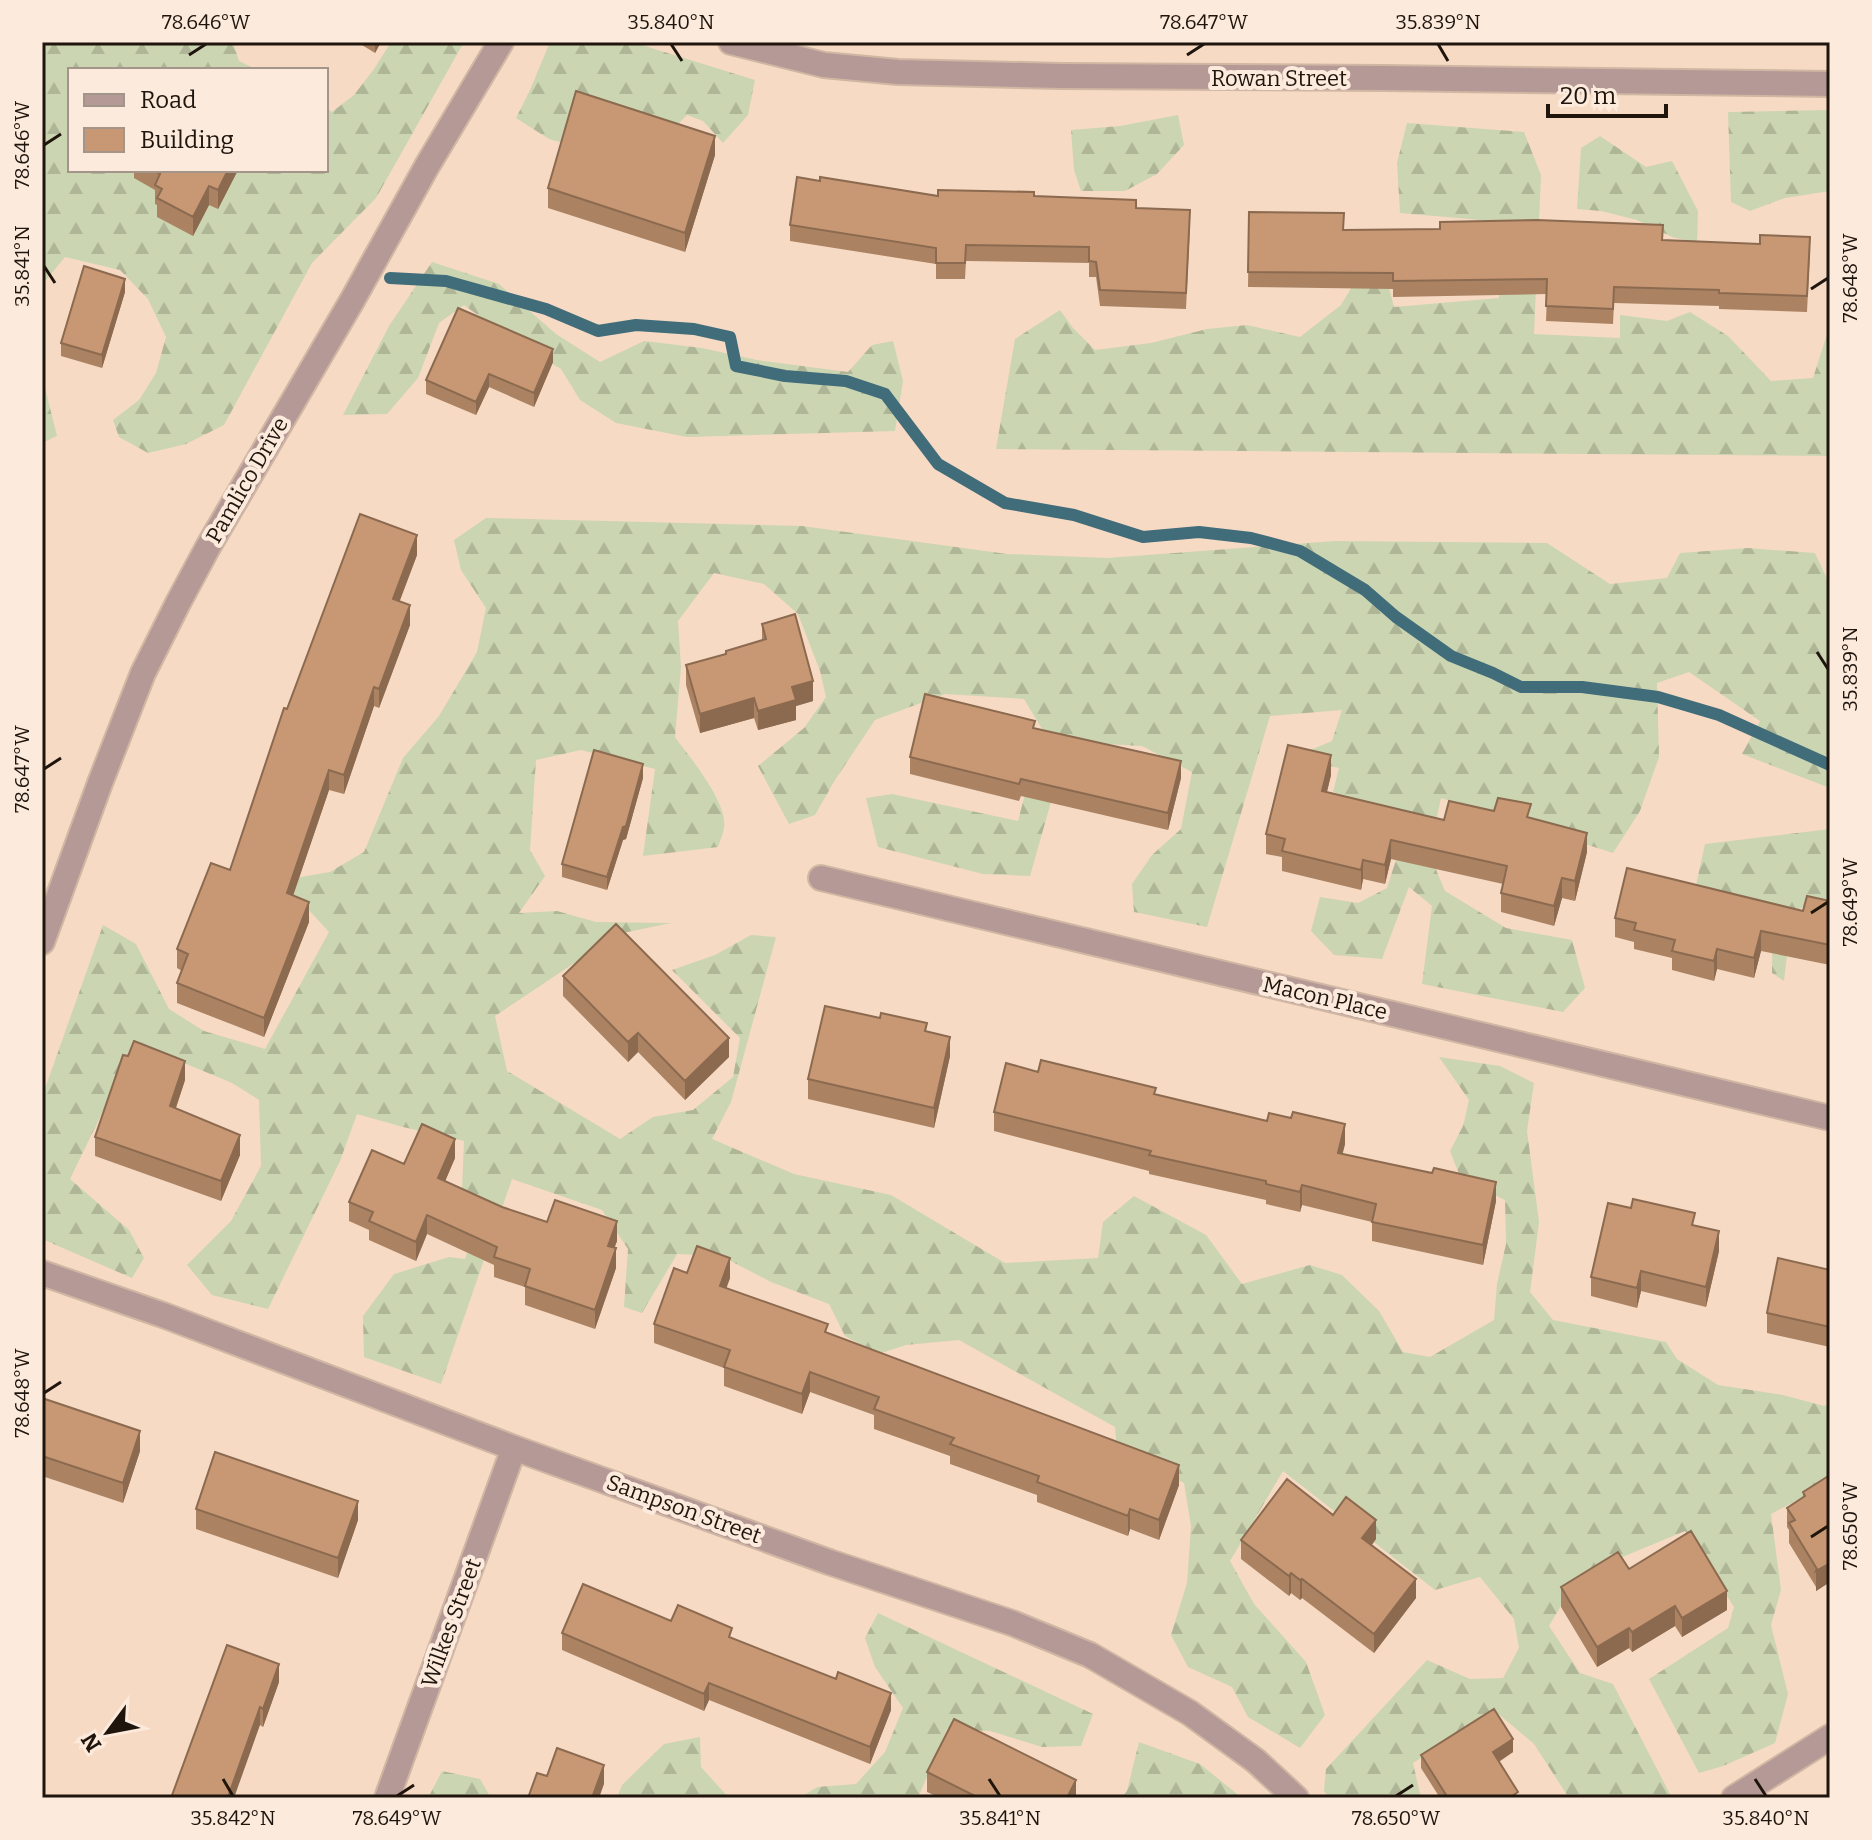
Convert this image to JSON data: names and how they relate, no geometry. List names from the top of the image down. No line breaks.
{"streets":{"street":["Rowan Street","Pamlico Drive","Macon Place","Sampson Street","Wilkes Street"]},"crossings":[["Sampson Street","Wilkes Street"]],"legend":["Road","Building"],"scale_bar":"20 m","north":"bottom left","coordinates":["78.646°W","35.840°N","78.647°W","35.839°N","35.841°N","78.648°W","78.649°W","78.650°W","35.842°N"]}
